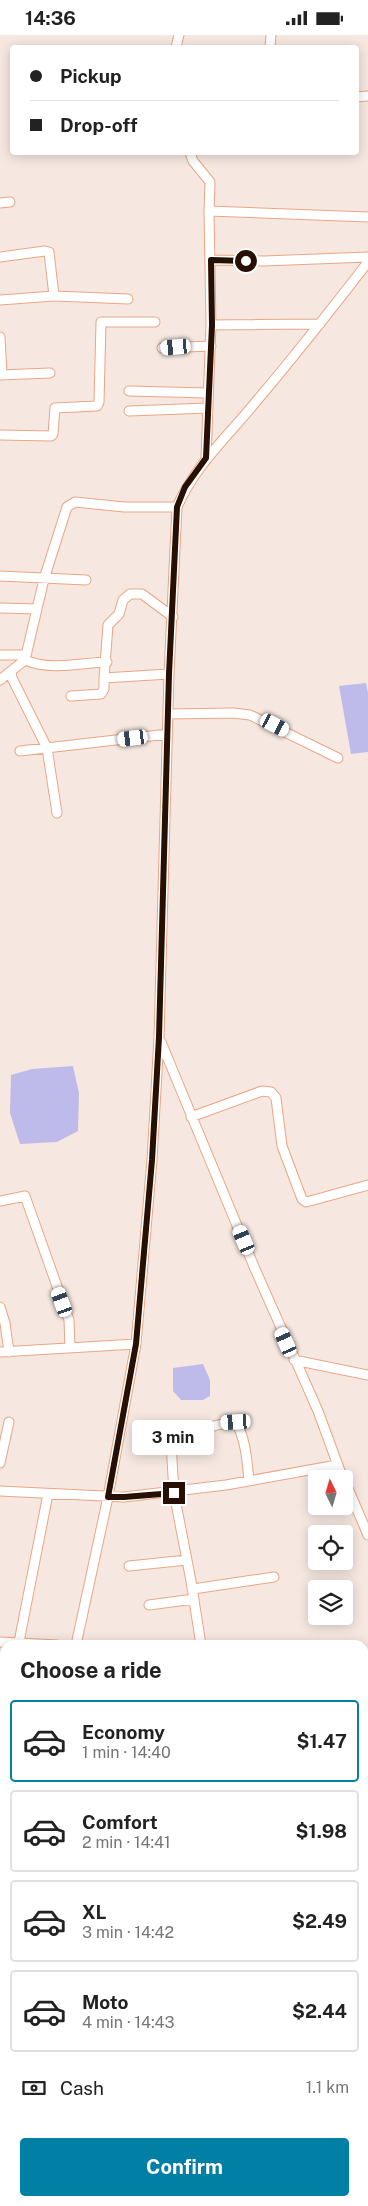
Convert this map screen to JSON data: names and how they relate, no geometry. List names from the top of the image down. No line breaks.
{"north":"top","page":{"status":"14:36","banner":["Pickup","Drop-off"],"bubble":"3 min","heading":"Choose a ride","list":[{"name":"Economy","note":"1 min · 14:40","value":"$1.47"},{"name":"Comfort","note":"2 min · 14:41","value":"$1.98"},{"name":"XL","note":"3 min · 14:42","value":"$2.49"},{"name":"Moto","note":"4 min · 14:43","value":"$2.44"}],"pay":["Cash","1.1 km"],"buttons":"Confirm"}}
